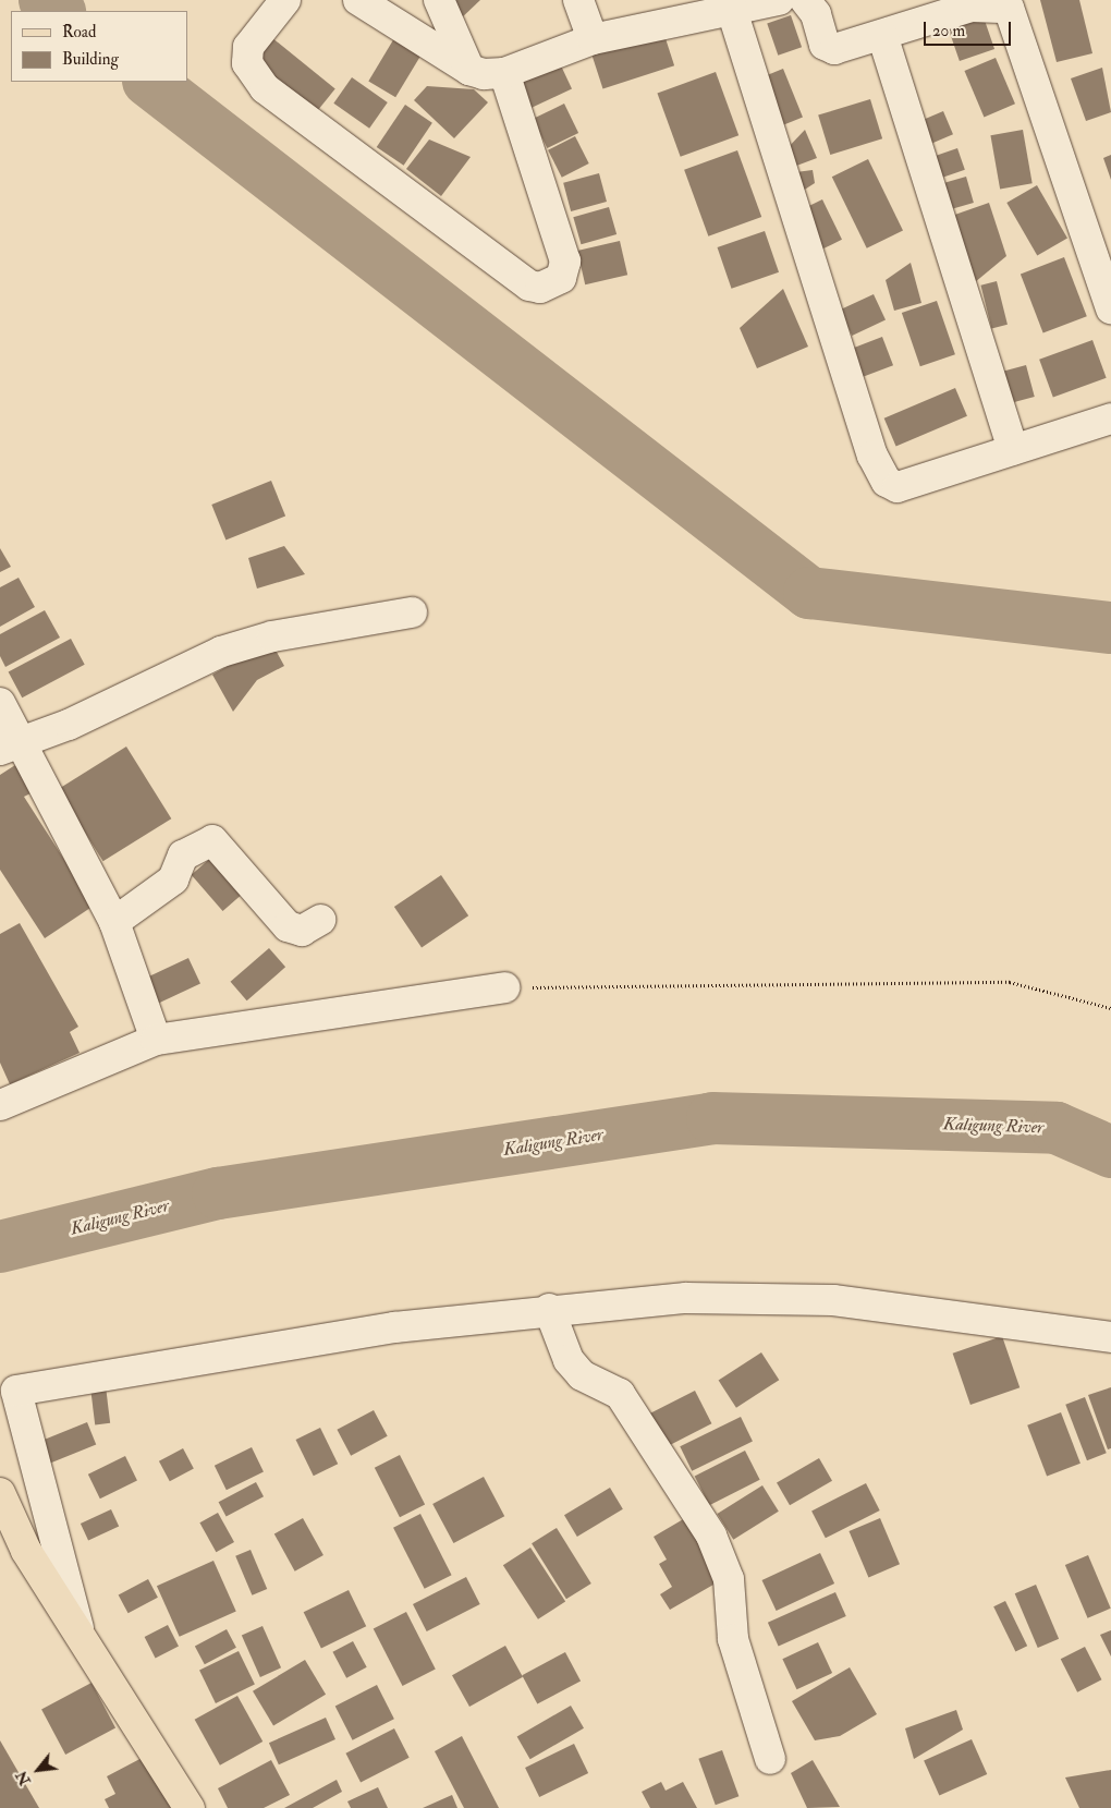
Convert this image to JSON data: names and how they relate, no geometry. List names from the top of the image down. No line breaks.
{"water":["Kaligung River"],"legend":["Road","Building"],"scale_bar":"20 m","north":"bottom left"}
